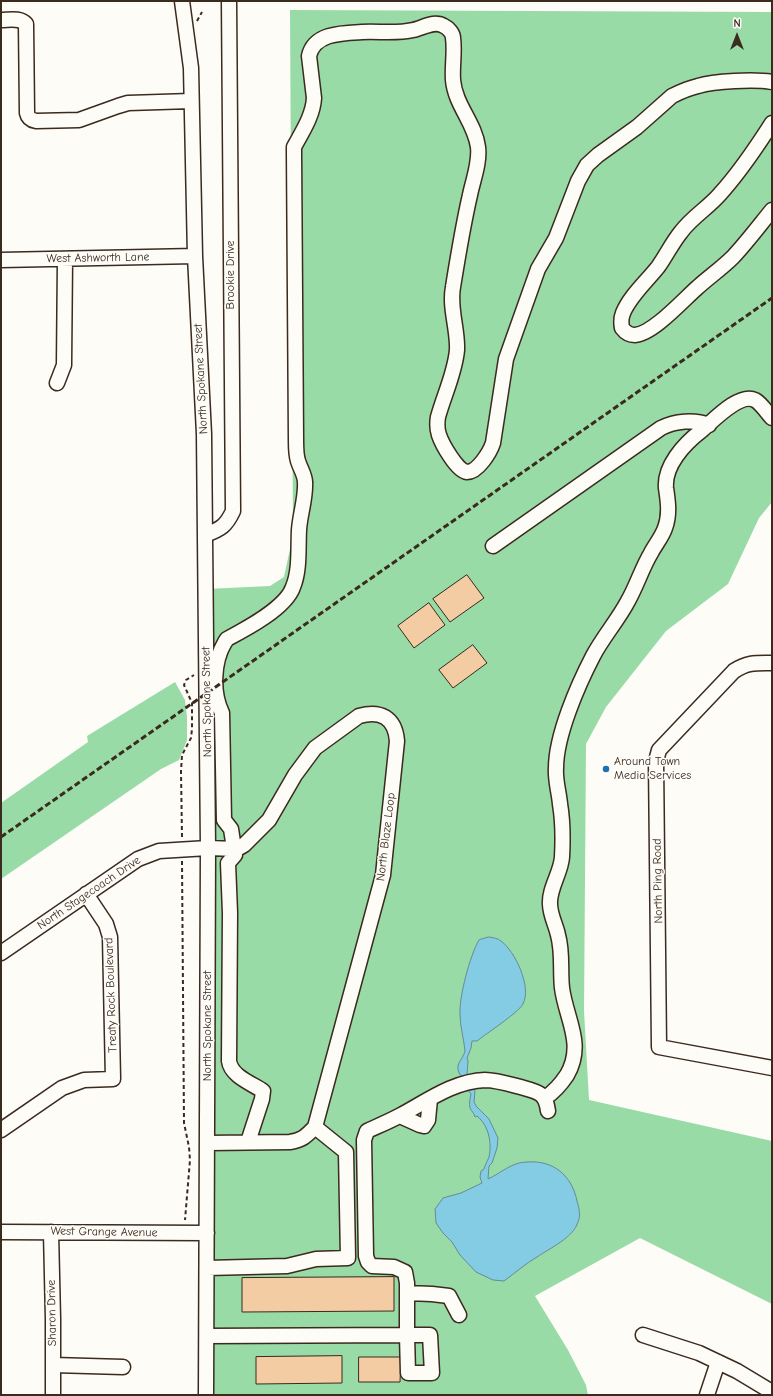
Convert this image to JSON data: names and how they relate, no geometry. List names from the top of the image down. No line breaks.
{"streets":{"street":["West Ashworth Lane","Brookie Drive","North Spokane Street","North Blaze Loop","North Ping Road","North Stagecoach Drive","Treaty Rock Boulevard","West Grange Avenue","Sharon Drive"]},"crossings":[["West Ashworth Lane","North Spokane Street"],["Brookie Drive","North Spokane Street"],["North Spokane Street","North Blaze Loop"],["North Spokane Street","North Stagecoach Drive"],["North Spokane Street","West Grange Avenue"],["North Blaze Loop","North Stagecoach Drive"],["North Stagecoach Drive","Treaty Rock Boulevard"],["West Grange Avenue","Sharon Drive"]],"places":["Around Town Media Services"],"north":"top"}
